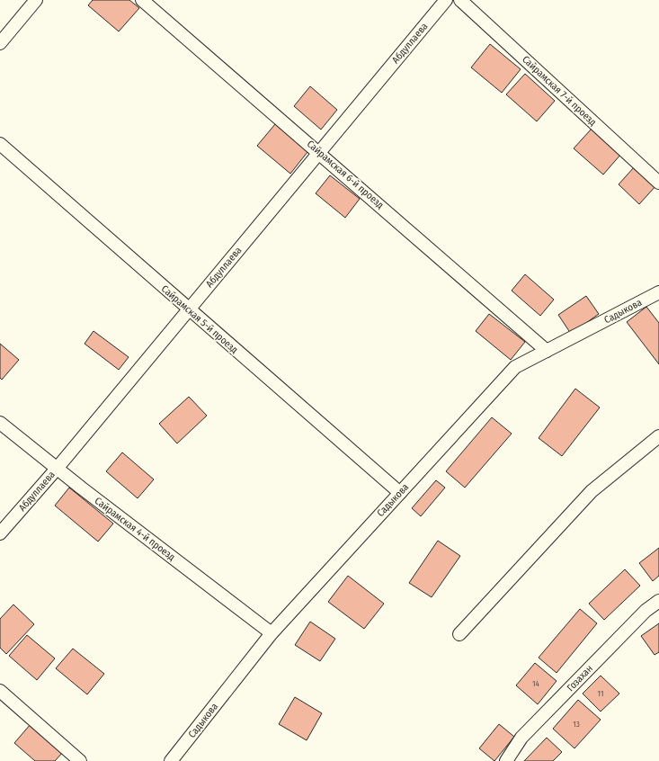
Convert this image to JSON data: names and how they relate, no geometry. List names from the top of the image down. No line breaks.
{"streets":{"street":["Абдуллаева","Сайрамская 7-й проезд","Сайрамская 6-й проезд","Садыкова","Сайрамская 5-й проезд","Сайрамская 4-й проезд","Гозахан"]},"crossings":[["Абдуллаева","Сайрамская 6-й проезд"],["Абдуллаева","Сайрамская 5-й проезд"],["Абдуллаева","Сайрамская 4-й проезд"],["Сайрамская 6-й проезд","Садыкова"],["Садыкова","Сайрамская 5-й проезд"],["Садыкова","Сайрамская 4-й проезд"]],"house_numbers":["14","11","13"]}
